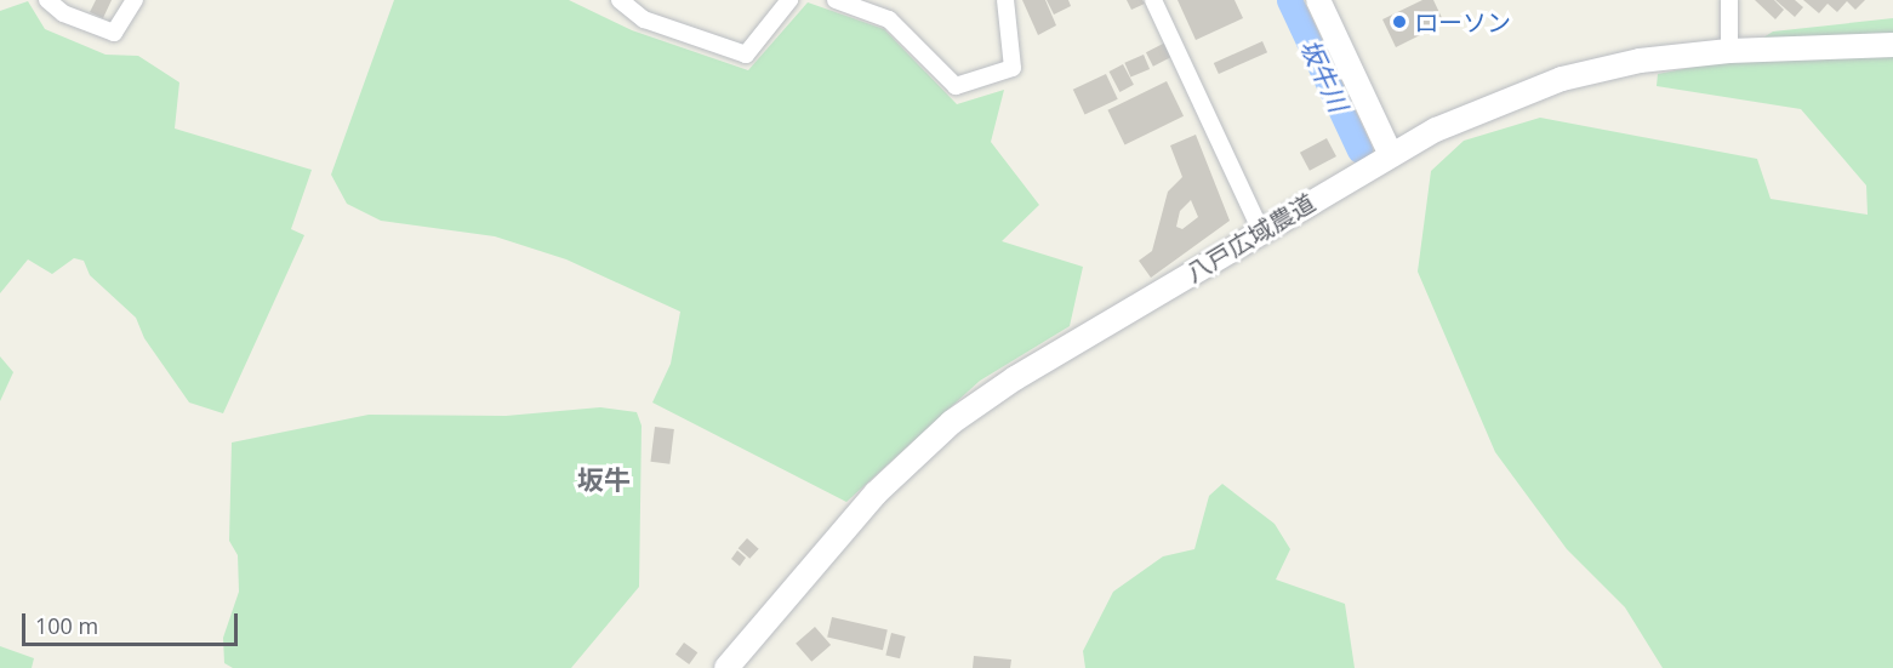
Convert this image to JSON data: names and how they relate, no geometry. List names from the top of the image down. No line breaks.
{"streets":{"street":["八戸広域農道"]},"districts":["坂牛"],"water":["坂牛川"],"places":["ローソン"],"scale_bar":"100 m"}
